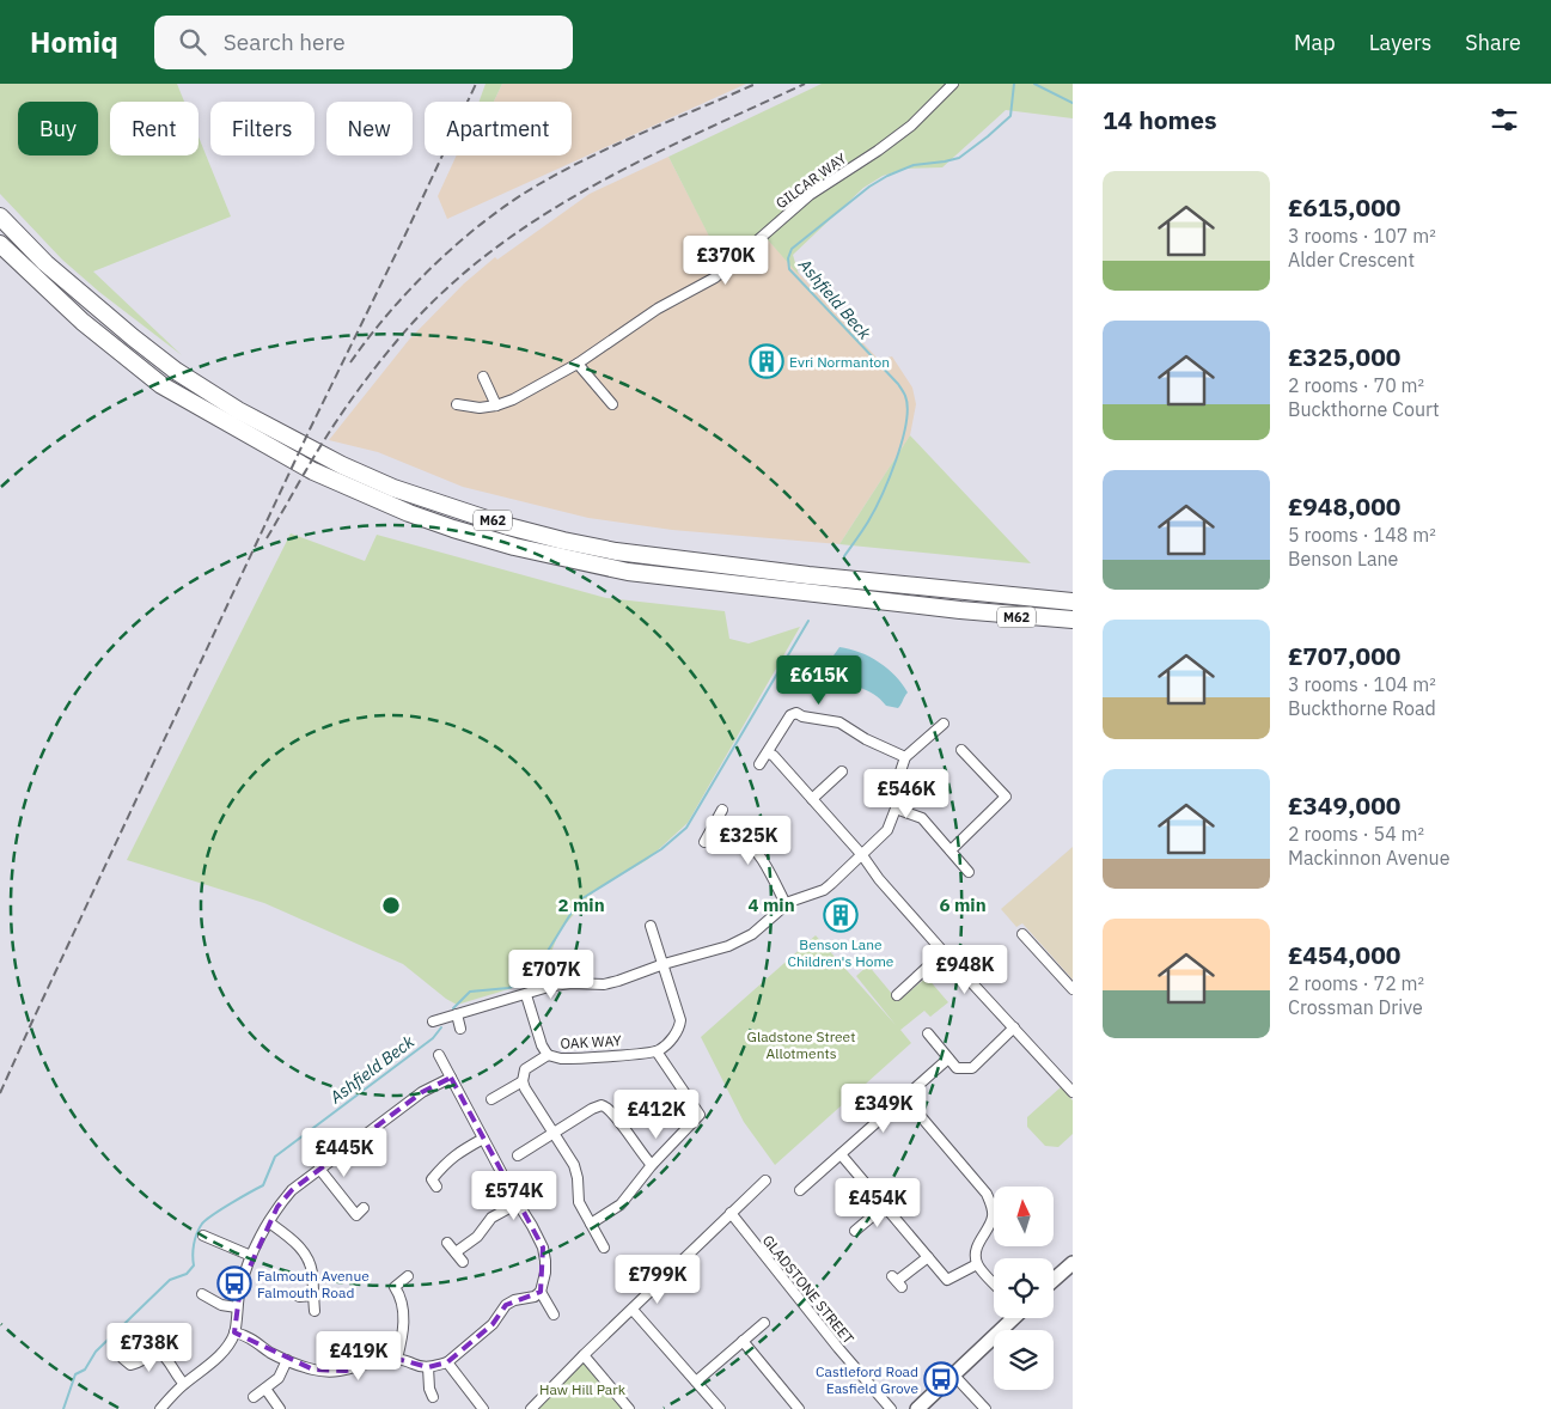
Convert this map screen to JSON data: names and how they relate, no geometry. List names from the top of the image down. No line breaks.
{"streets":{"highway":["M62"],"street":["GILCAR WAY","OAK WAY","GLADSTONE STREET"]},"water":["Ashfield Beck"],"parks":["Gladstone Street Allotments","Haw Hill Park"],"places":{"building":["Evri Normanton","Benson Lane Children's Home"],"bus stop":["Falmouth Avenue Falmouth Road","Castleford Road Easfield Grove"]},"north":"top","page":{"header":"Homiq","search":"Search here","nav":["Map","Layers","Share"],"heading":"14 homes","chip":["Buy","Rent","Filters","New","Apartment"],"list":[{"name":"£615,000","note":"3 rooms · 107 m² · Alder Crescent"},{"name":"£325,000","note":"2 rooms · 70 m² · Buckthorne Court"},{"name":"£948,000","note":"5 rooms · 148 m² · Benson Lane"},{"name":"£707,000","note":"3 rooms · 104 m² · Buckthorne Road"},{"name":"£349,000","note":"2 rooms · 54 m² · Mackinnon Avenue"},{"name":"£454,000","note":"2 rooms · 72 m² · Crossman Drive"}],"price":["£370K","£615K","£546K","£325K","£948K","£707K","£349K","£412K","£445K","£574K","£454K","£799K","£738K","£419K"]},"rings":["2 min","4 min","6 min"]}
